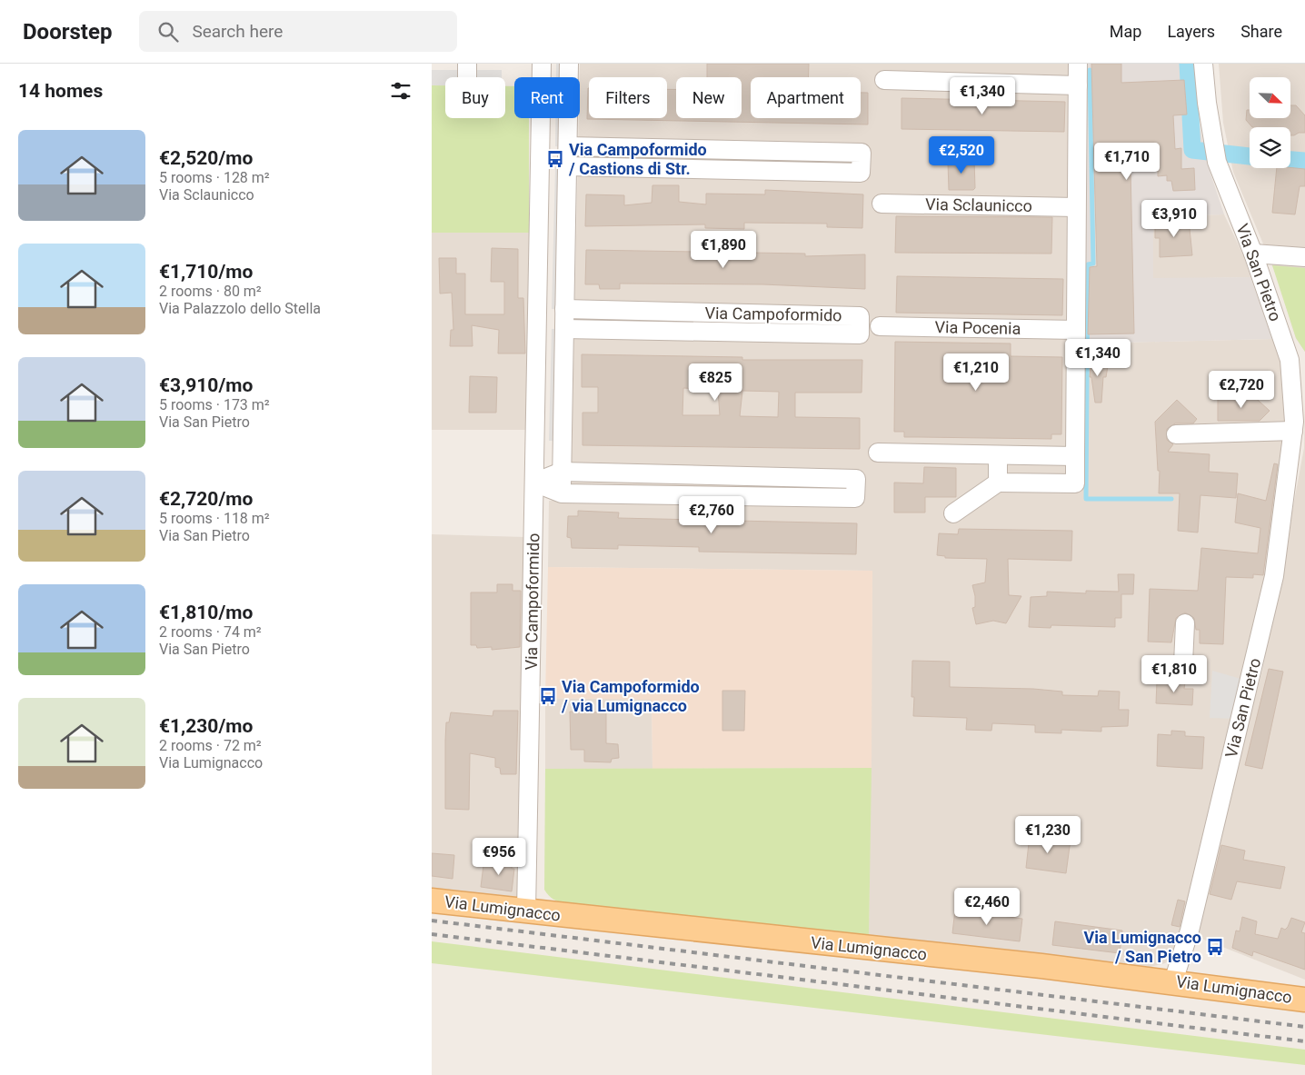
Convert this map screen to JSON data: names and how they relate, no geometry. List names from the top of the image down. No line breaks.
{"streets":{"main road":["Via Lumignacco"],"street":["Via Sclaunicco","Via San Pietro","Via Campoformido","Via Pocenia"]},"crossings":[["Via San Pietro","Via Lumignacco"],["Via Campoformido","Via Lumignacco"]],"places":{"bus stop":["Via Campoformido / Castions di Str.","Via Campoformido / via Lumignacco","Via Lumignacco / San Pietro"]},"north":"bottom right","page":{"header":"Doorstep","search":"Search here","nav":["Map","Layers","Share"],"heading":"14 homes","price":["€1,340","€2,520","€1,710","€3,910","€1,890","€1,340","€1,210","€825","€2,720","€2,760","€1,810","€1,230","€956","€2,460"],"chip":["Buy","Rent","Filters","New","Apartment"],"list":[{"name":"€2,520/mo","note":"5 rooms · 128 m² · Via Sclaunicco"},{"name":"€1,710/mo","note":"2 rooms · 80 m² · Via Palazzolo dello Stella"},{"name":"€3,910/mo","note":"5 rooms · 173 m² · Via San Pietro"},{"name":"€2,720/mo","note":"5 rooms · 118 m² · Via San Pietro"},{"name":"€1,810/mo","note":"2 rooms · 74 m² · Via San Pietro"},{"name":"€1,230/mo","note":"2 rooms · 72 m² · Via Lumignacco"}]}}
